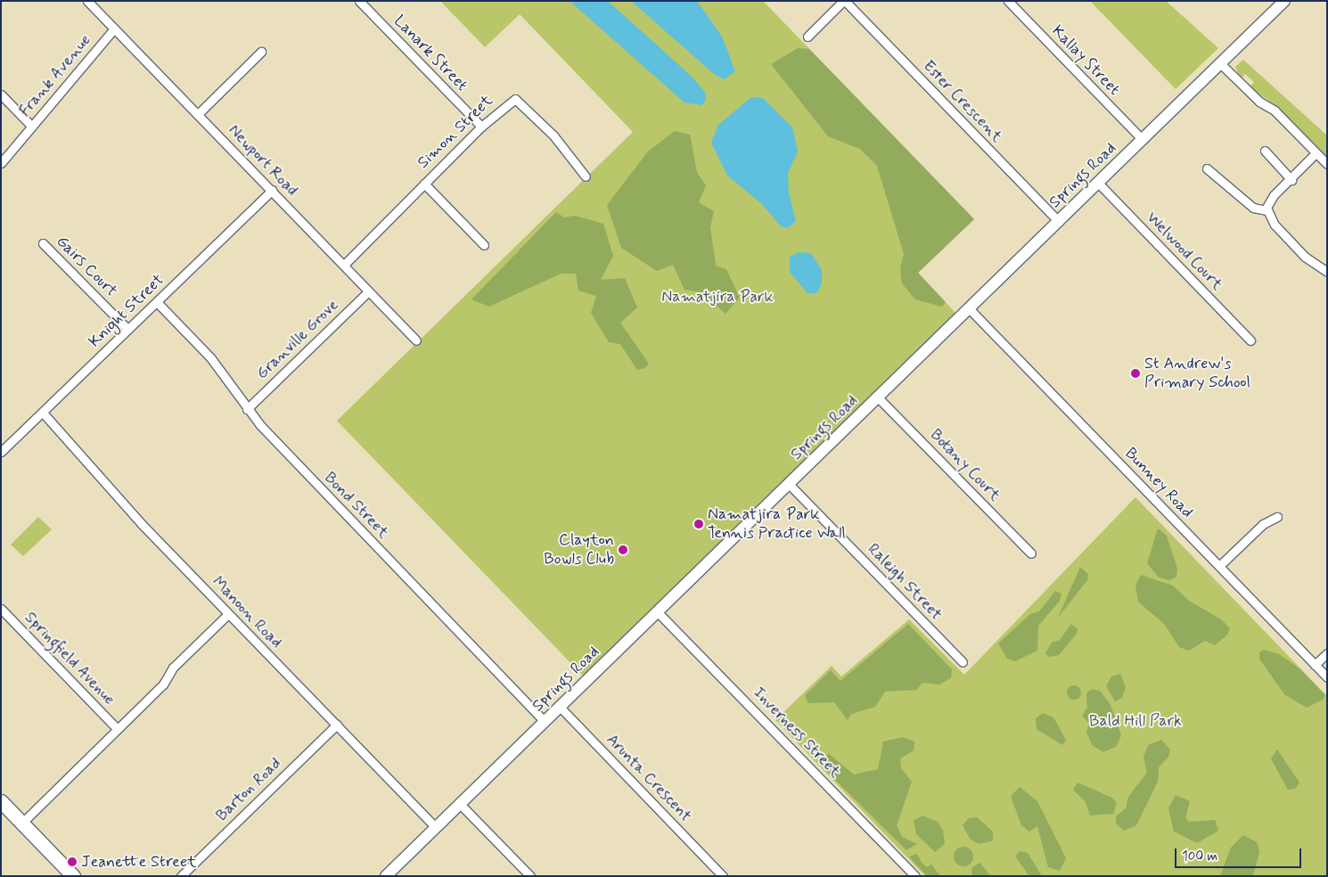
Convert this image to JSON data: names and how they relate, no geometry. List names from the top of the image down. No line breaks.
{"streets":{"main road":["Springs Road"],"street":["Lanark Street","Kallay Street","Frank Avenue","Ester Crescent","Simon Street","Newport Road","Welwood Court","Gairs Court","Knight Street","Granville Grove","Botany Court","Bunney Road","Bond Street","Raleigh Street","Manoon Road","Springfield Avenue","Inverness Street","Arunta Crescent","Barton Road"]},"crossings":[["Lanark Street","Simon Street"],["Kallay Street","Springs Road"],["Frank Avenue","Newport Road"],["Ester Crescent","Springs Road"],["Simon Street","Newport Road"],["Newport Road","Knight Street"],["Newport Road","Granville Grove"],["Springs Road","Welwood Court"],["Springs Road","Botany Court"],["Springs Road","Bunney Road"],["Springs Road","Bond Street"],["Springs Road","Raleigh Street"],["Springs Road","Manoon Road"],["Springs Road","Inverness Street"],["Springs Road","Arunta Crescent"],["Gairs Court","Knight Street"],["Knight Street","Bond Street"],["Knight Street","Manoon Road"],["Granville Grove","Bond Street"],["Manoon Road","Barton Road"]],"parks":["Namatjira Park","Bald Hill Park"],"places":["St Andrew's Primary School","Namatjira Park Tennis Practice Wall","Clayton Bowls Club","Jeanette Street"],"scale_bar":"100 m"}
